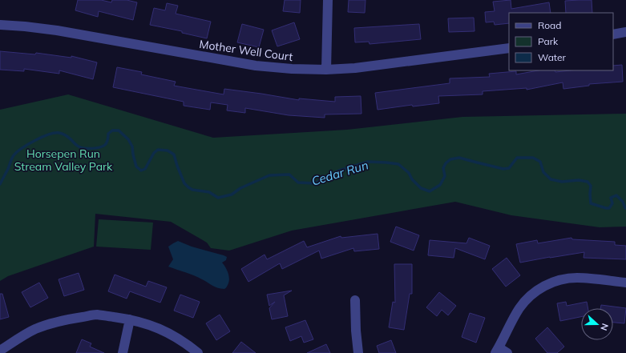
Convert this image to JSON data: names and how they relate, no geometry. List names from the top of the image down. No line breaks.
{"streets":{"street":["Mother Well Court"]},"water":["Cedar Run"],"parks":["Horsepen Run Stream Valley Park"],"legend":["Road","Park","Water"],"north":"right"}
